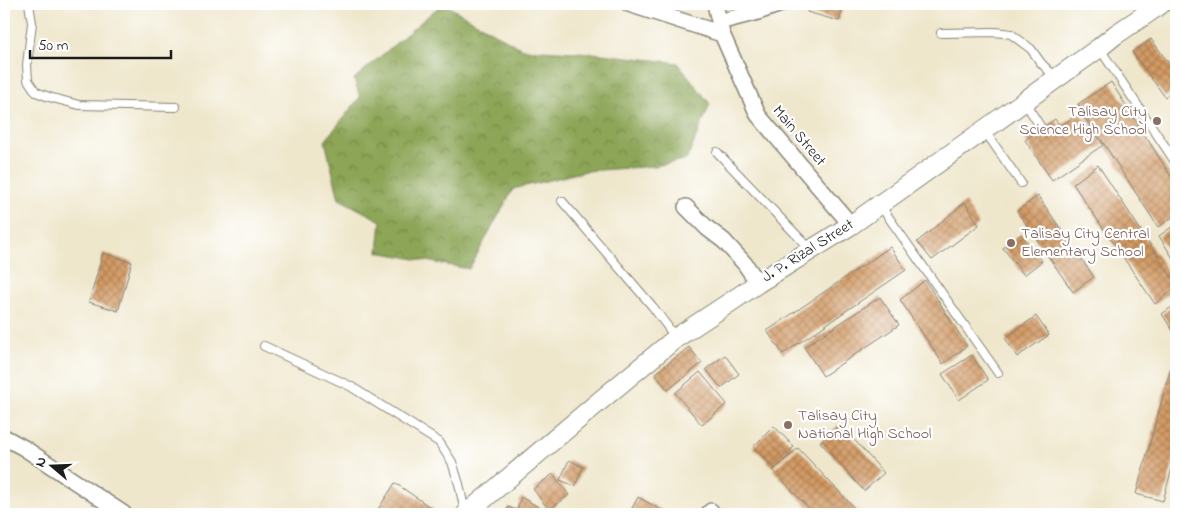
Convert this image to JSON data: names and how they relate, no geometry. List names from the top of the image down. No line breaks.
{"streets":{"street":["Main Street","J. P. Rizal Street"]},"crossings":[["Main Street","J. P. Rizal Street"]],"places":["Talisay City Science High School","Talisay City Central Elementary School","Talisay City National High School"],"scale_bar":"50 m","north":"left"}
